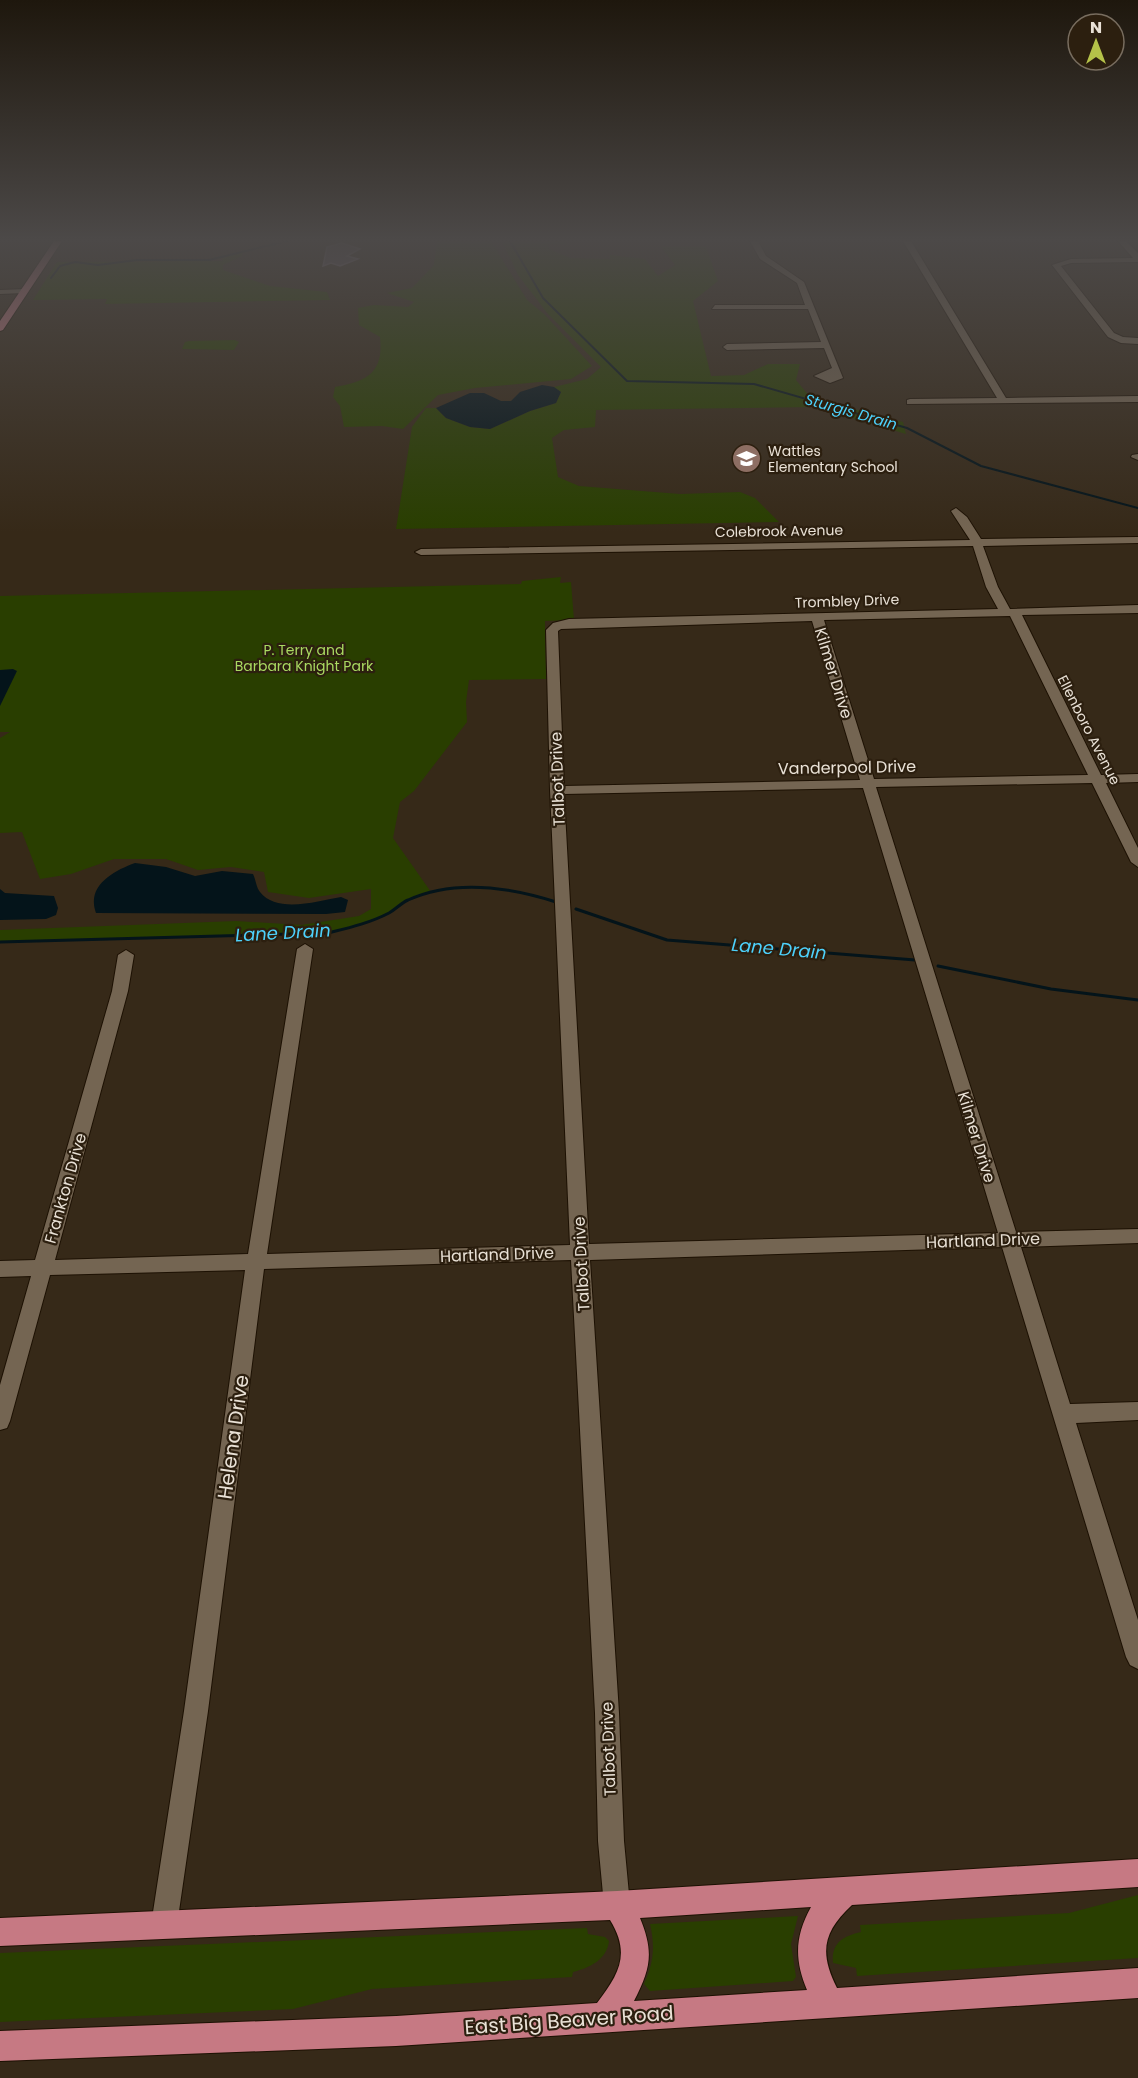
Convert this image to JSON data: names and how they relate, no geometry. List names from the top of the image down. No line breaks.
{"streets":{"main road":["East Big Beaver Road"],"street":["Colebrook Avenue","Trombley Drive","Kilmer Drive","Ellenboro Avenue","Vanderpool Drive","Talbot Drive","Frankton Drive","Hartland Drive","Helena Drive"]},"crossings":[["Colebrook Avenue","Ellenboro Avenue"],["Trombley Drive","Kilmer Drive"],["Trombley Drive","Ellenboro Avenue"],["Trombley Drive","Talbot Drive"],["Kilmer Drive","Vanderpool Drive"],["Kilmer Drive","Hartland Drive"],["Ellenboro Avenue","Vanderpool Drive"],["Vanderpool Drive","Talbot Drive"],["Talbot Drive","Hartland Drive"],["Frankton Drive","Hartland Drive"],["Hartland Drive","Helena Drive"]],"water":["Sturgis Drain","Lane Drain"],"parks":["P. Terry and Barbara Knight Park"],"places":{"school or university":["Wattles Elementary School"]},"north":"top"}
